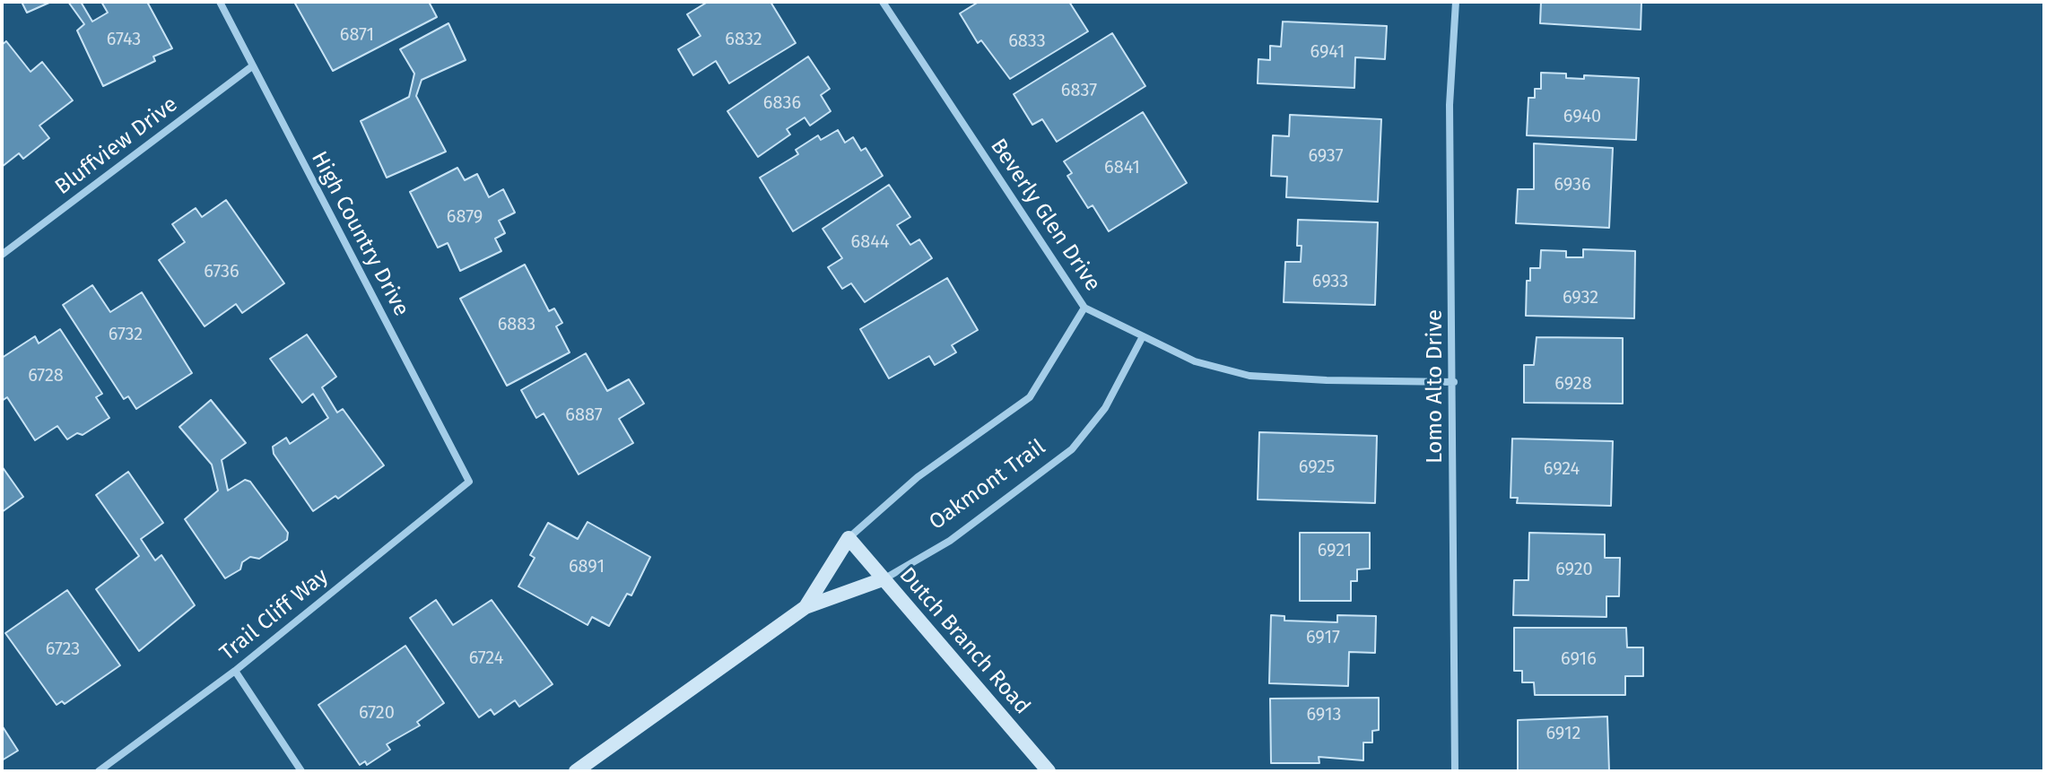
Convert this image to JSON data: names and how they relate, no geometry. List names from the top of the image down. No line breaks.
{"streets":{"street":["Bluffview Drive","Beverly Glen Drive","High Country Drive","Lomo Alto Drive","Oakmont Trail","Trail Cliff Way","Dutch Branch Road"]},"crossings":[["Bluffview Drive","High Country Drive"],["Beverly Glen Drive","Lomo Alto Drive"],["Beverly Glen Drive","Oakmont Trail"],["High Country Drive","Trail Cliff Way"],["Oakmont Trail","Dutch Branch Road"]],"house_numbers":["6871","6743","6832","6833","6941","6837","6836","6940","6937","6841","6936","6879","6844","6736","6933","6932","6883","6732","6728","6928","6887","6925","6924","6921","6891","6920","6917","6723","6724","6916","6720","6913","6912"]}
